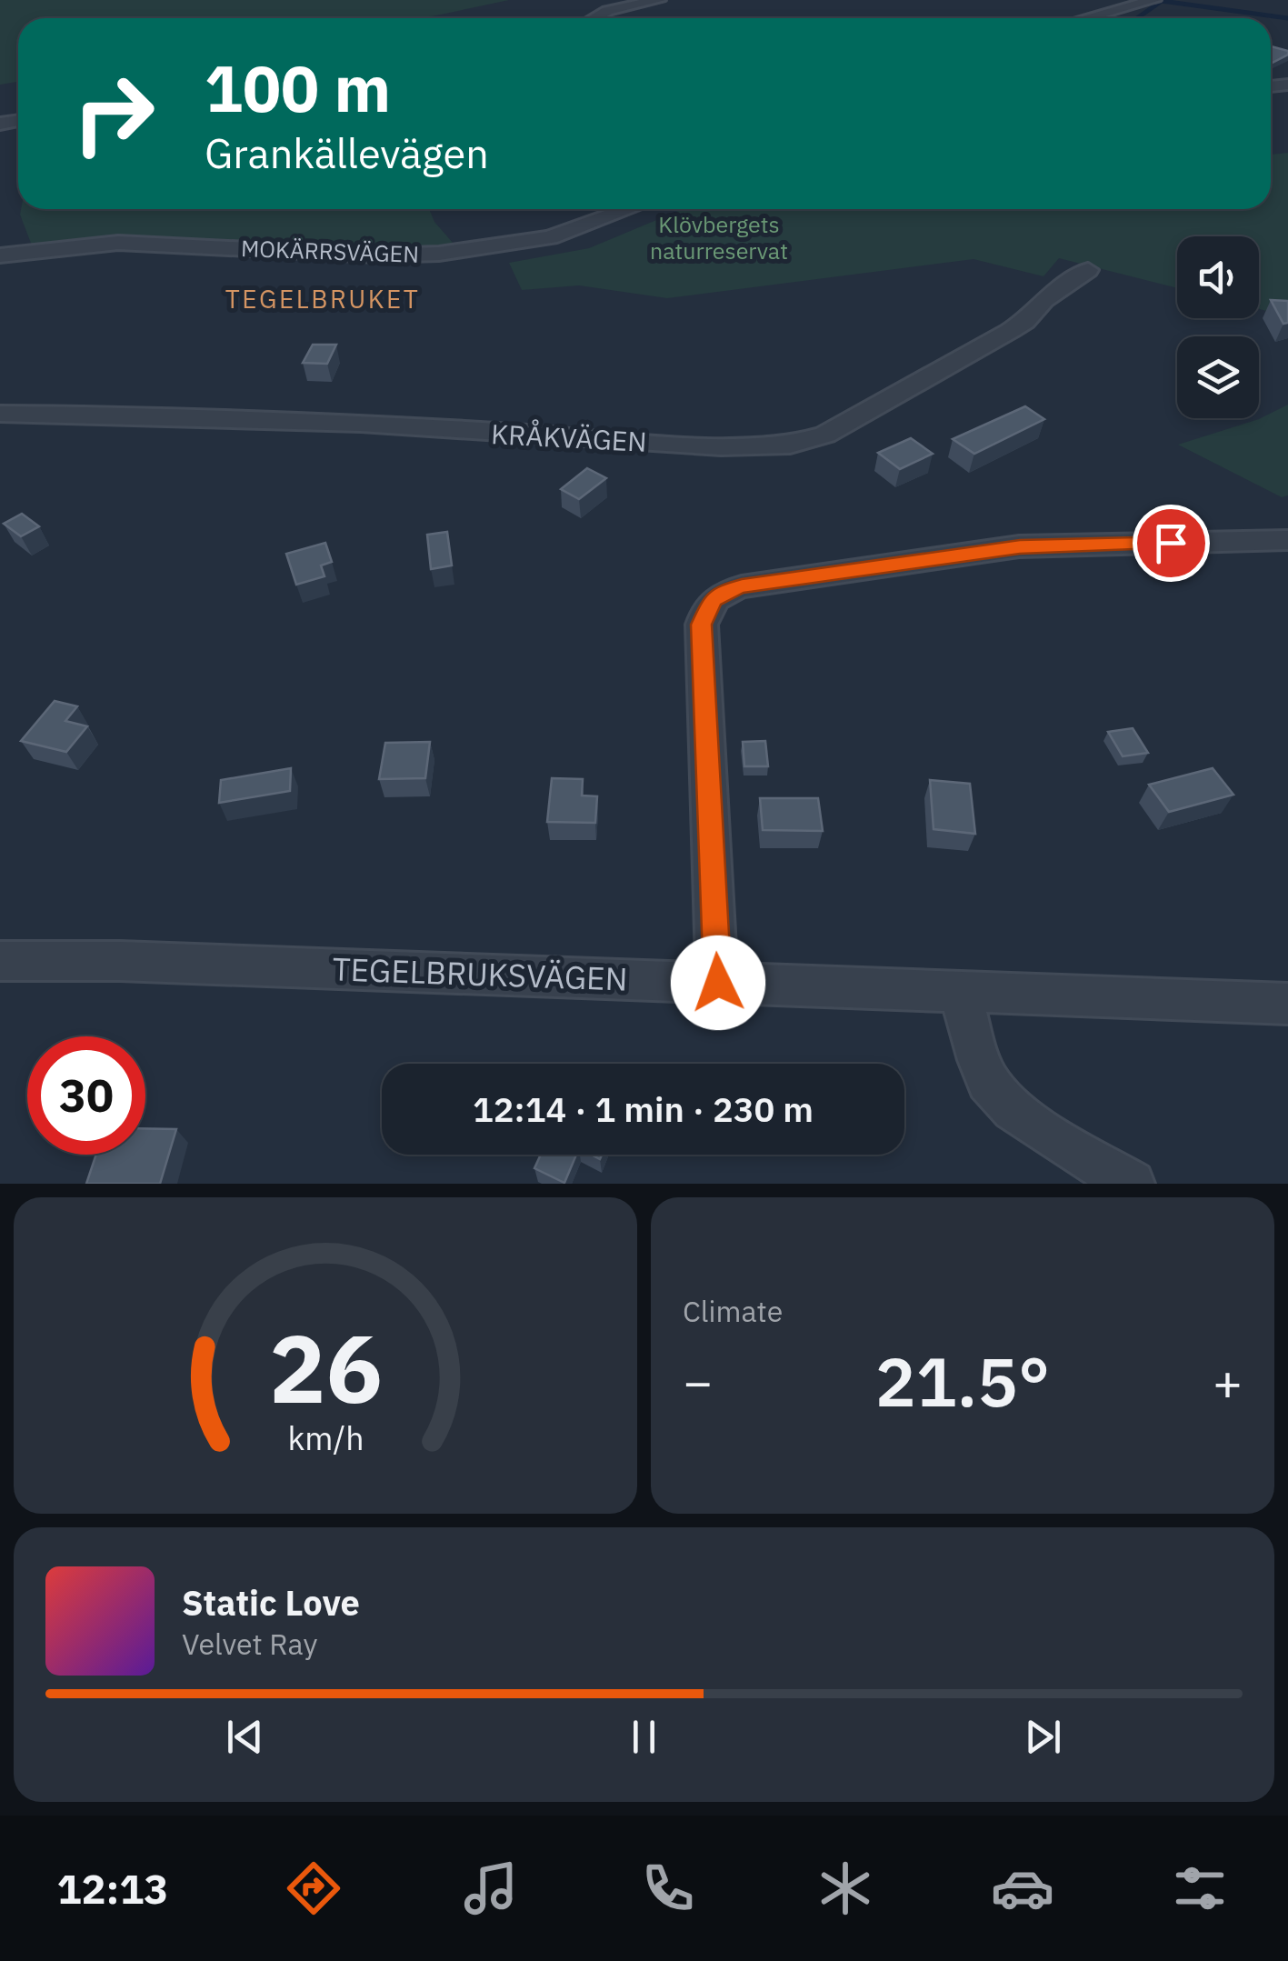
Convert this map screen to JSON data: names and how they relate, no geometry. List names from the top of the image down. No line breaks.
{"streets":{"street":["MOKÄRRSVÄGEN","KRÅKVÄGEN","TEGELBRUKSVÄGEN"]},"districts":["TEGELBRUKET"],"parks":["Klövbergets naturreservat"],"page":{"turn":["100 m","Grankällevägen"],"limit":"30","trip":"12:14 · 1 min · 230 m","tile":"Climate","heat":["−","21.5°","+"],"song":["Static Love","Velvet Ray"],"tabs":"12:13","gauge":["26","km/h"]}}
